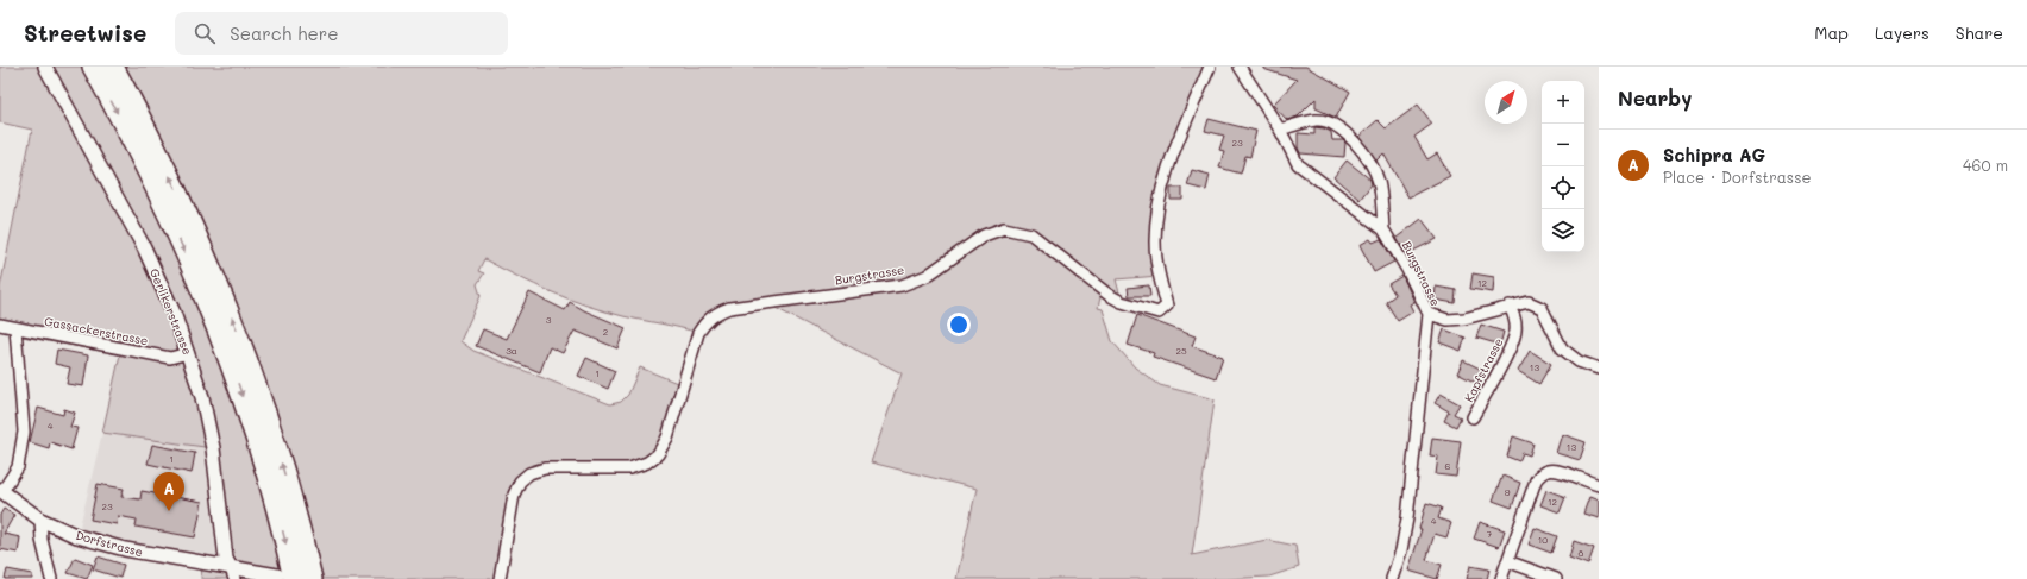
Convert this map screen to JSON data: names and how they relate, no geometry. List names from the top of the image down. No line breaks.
{"streets":{"street":["Burgstrasse","Gerlikerstrasse","Gassackerstrasse","Kapfstrasse","Dorfstrasse"]},"crossings":[["Gerlikerstrasse","Gassackerstrasse"],["Gerlikerstrasse","Dorfstrasse"]],"house_numbers":["23","12","3","2","3a","25","13","1","4","13","1","6","9","12","23","4","7","10","8"],"north":"top right","page":{"header":"Streetwise","search":"Search here","nav":["Map","Layers","Share"],"heading":"Nearby","map_buttons":["+","−"],"list":[{"mark":"A","name":"Schipra AG","note":"Place · Dorfstrasse","value":"460 m"}],"pins":"A"}}
